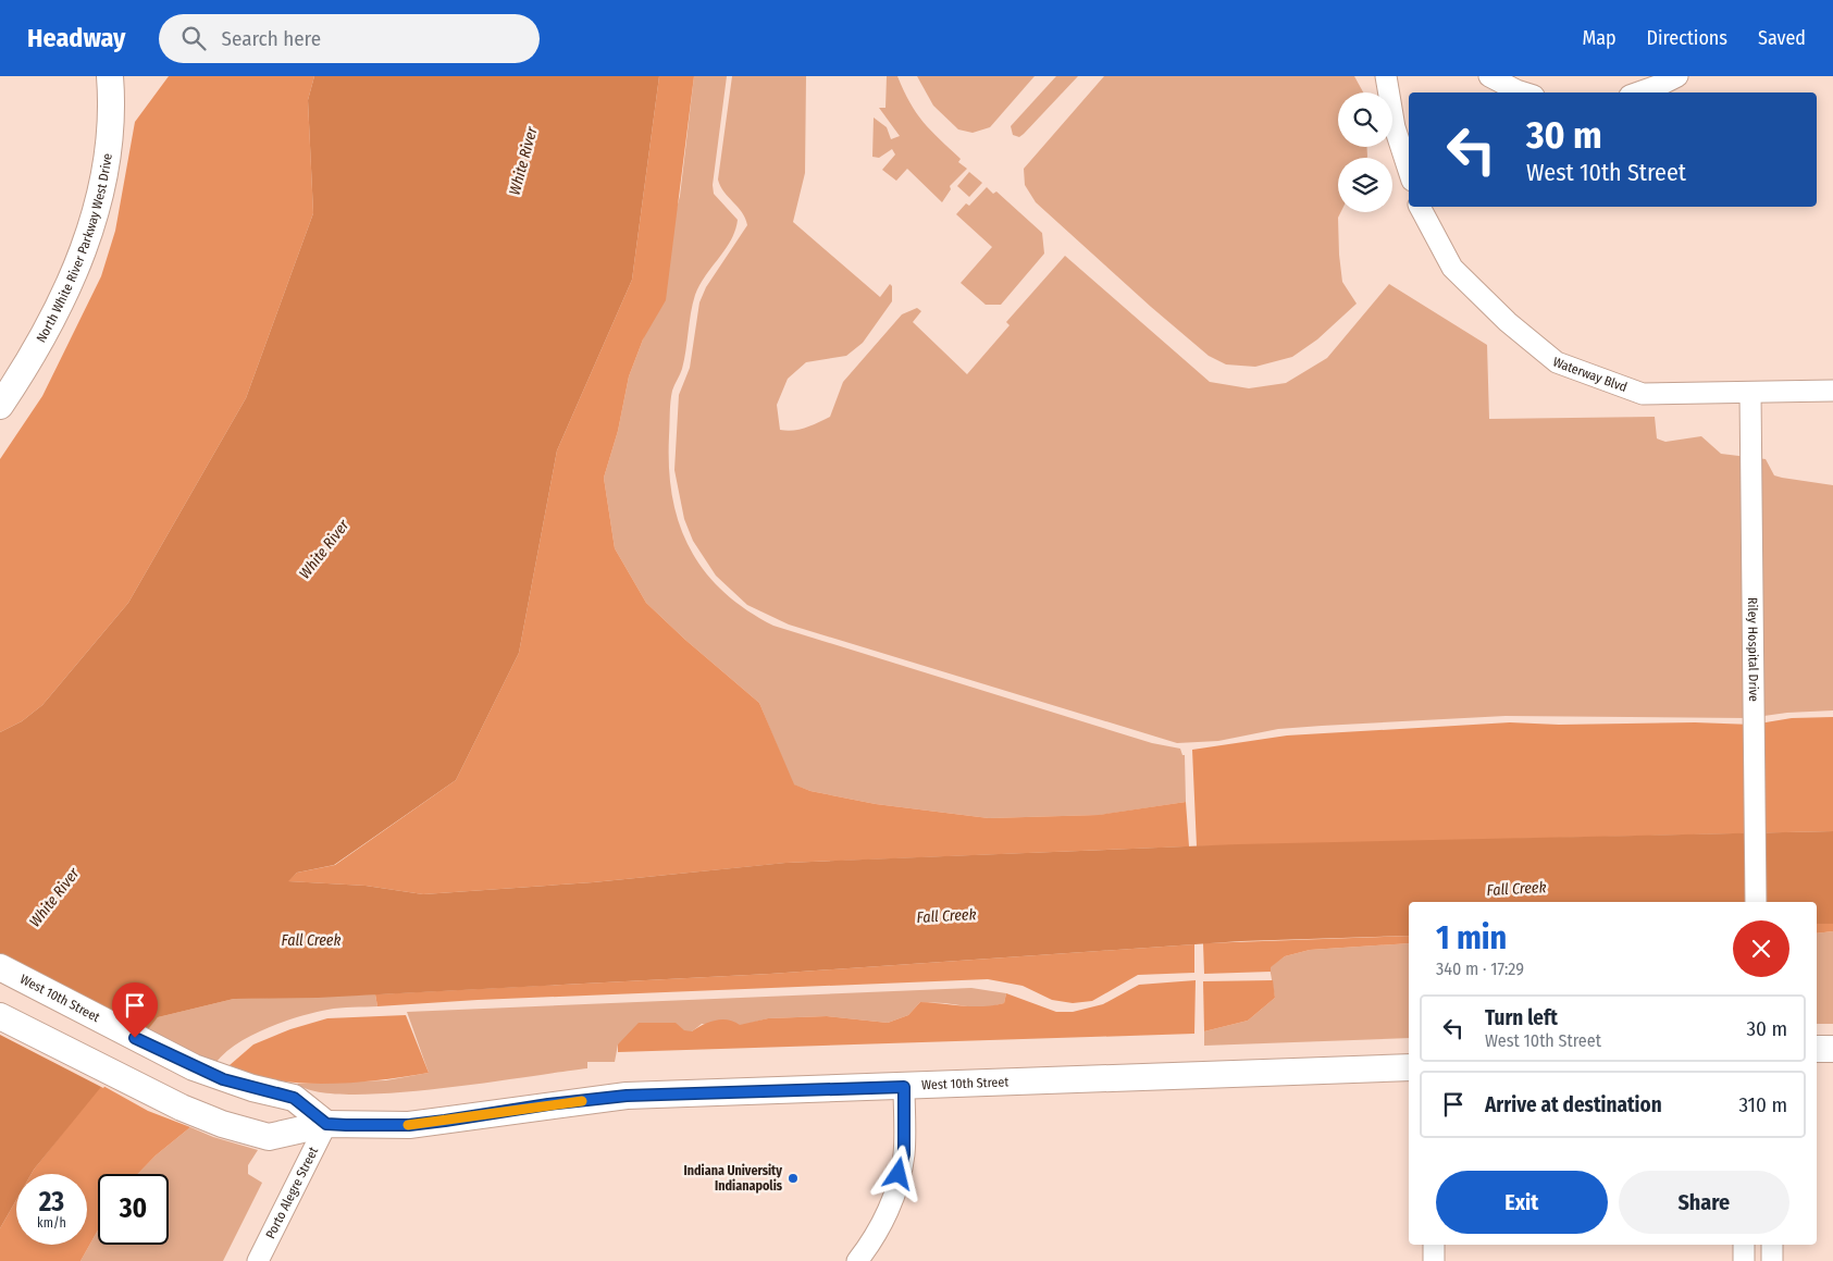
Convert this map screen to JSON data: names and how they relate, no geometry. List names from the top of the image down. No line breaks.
{"streets":{"main road":["North White River Parkway West Drive","West 10th Street"],"street":["Waterway Blvd","Riley Hospital Drive","Porto Alegre Street"]},"crossings":[["Waterway Blvd","Riley Hospital Drive"],["West 10th Street","Porto Alegre Street"]],"water":["White River","Fall Creek"],"places":["Indiana University Indianapolis"],"page":{"header":"Headway","search":"Search here","nav":["Map","Directions","Saved"],"turn":["30 m","West 10th Street"],"heading":["1 min","340 m · 17:29"],"list":[{"name":"Turn left","note":"West 10th Street","value":"30 m"},{"name":"Arrive at destination","value":"310 m"}],"buttons":["Exit","Share"],"speed":"23 km/h","limit":"30"}}
